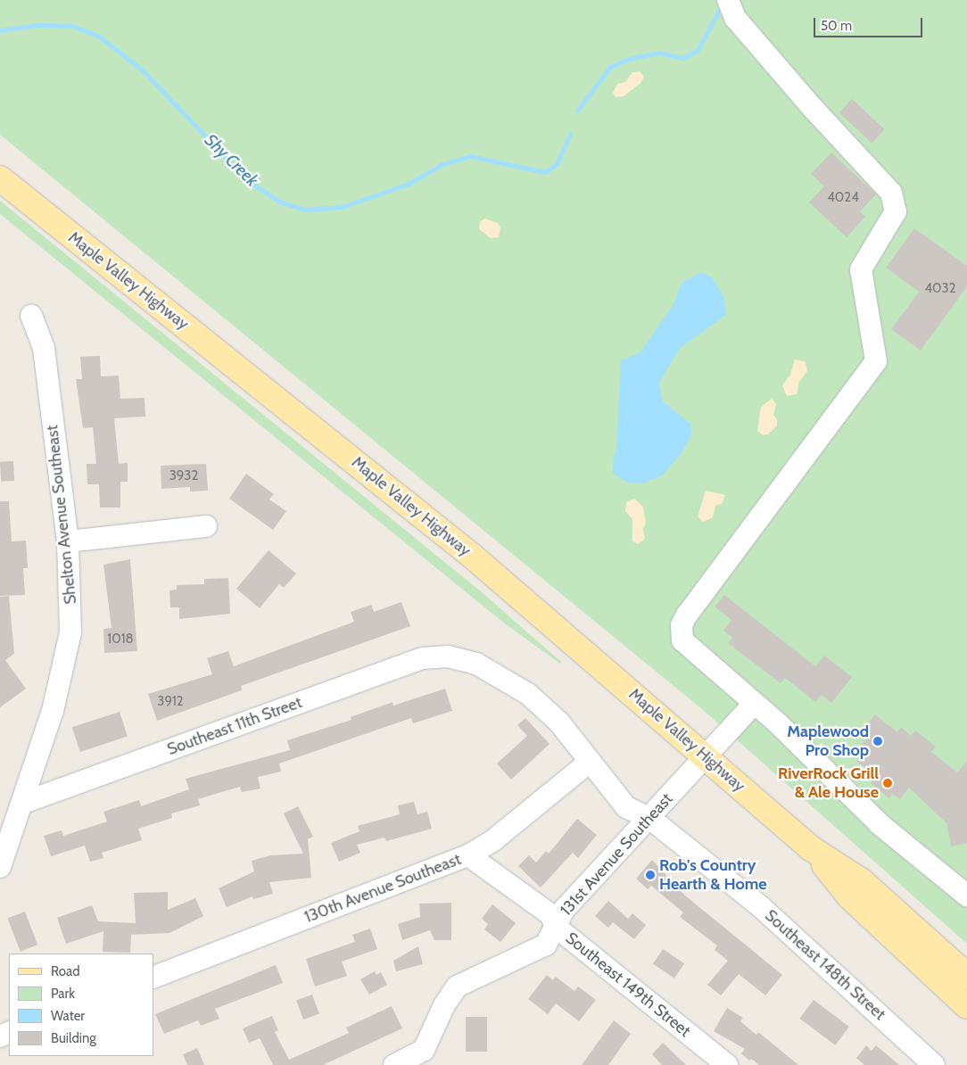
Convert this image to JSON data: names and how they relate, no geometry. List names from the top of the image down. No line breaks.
{"streets":{"main road":["Maple Valley Highway"],"street":["Shelton Avenue Southeast","Southeast 11th Street","131st Avenue Southeast","130th Avenue Southeast","Southeast 148th Street","Southeast 149th Street"]},"crossings":[["Maple Valley Highway","131st Avenue Southeast"],["Shelton Avenue Southeast","Southeast 11th Street"],["Southeast 11th Street","Southeast 148th Street"],["131st Avenue Southeast","Southeast 148th Street"],["131st Avenue Southeast","Southeast 149th Street"],["130th Avenue Southeast","Southeast 148th Street"],["130th Avenue Southeast","Southeast 149th Street"]],"water":["Shy Creek"],"places":["Maplewood Pro Shop","RiverRock Grill & Ale House","Rob's Country Hearth & Home"],"house_numbers":["4024","4032","3932","1018","3912"],"legend":["Road","Park","Water","Building"],"scale_bar":"50 m"}
